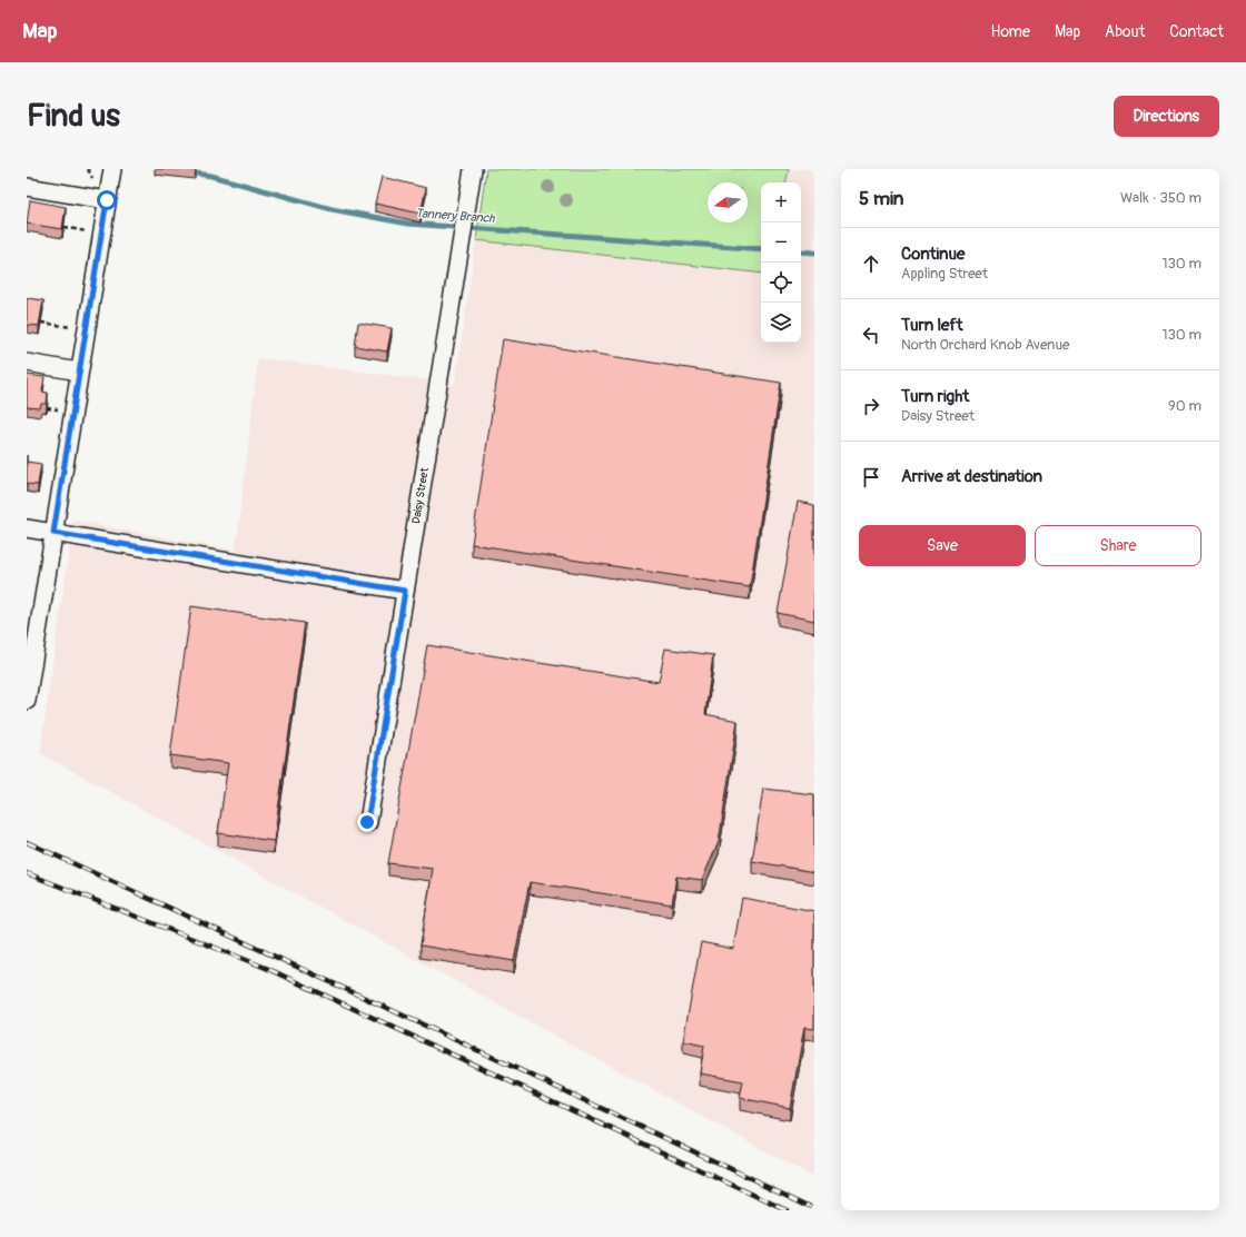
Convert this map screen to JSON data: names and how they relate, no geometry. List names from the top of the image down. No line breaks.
{"streets":{"street":["Daisy Street"]},"water":["Tannery Branch"],"north":"left","page":{"header":"Map","nav":["Home","Map","About","Contact"],"buttons":["Directions",["Save","Share"]],"title":"Find us","heading":["5 min","Walk · 350 m"],"map_buttons":["+","−"],"list":[["Continue","Appling Street","130 m"],["Turn left","North Orchard Knob Avenue","130 m"],["Turn right","Daisy Street","90 m"],"Arrive at destination"]}}
